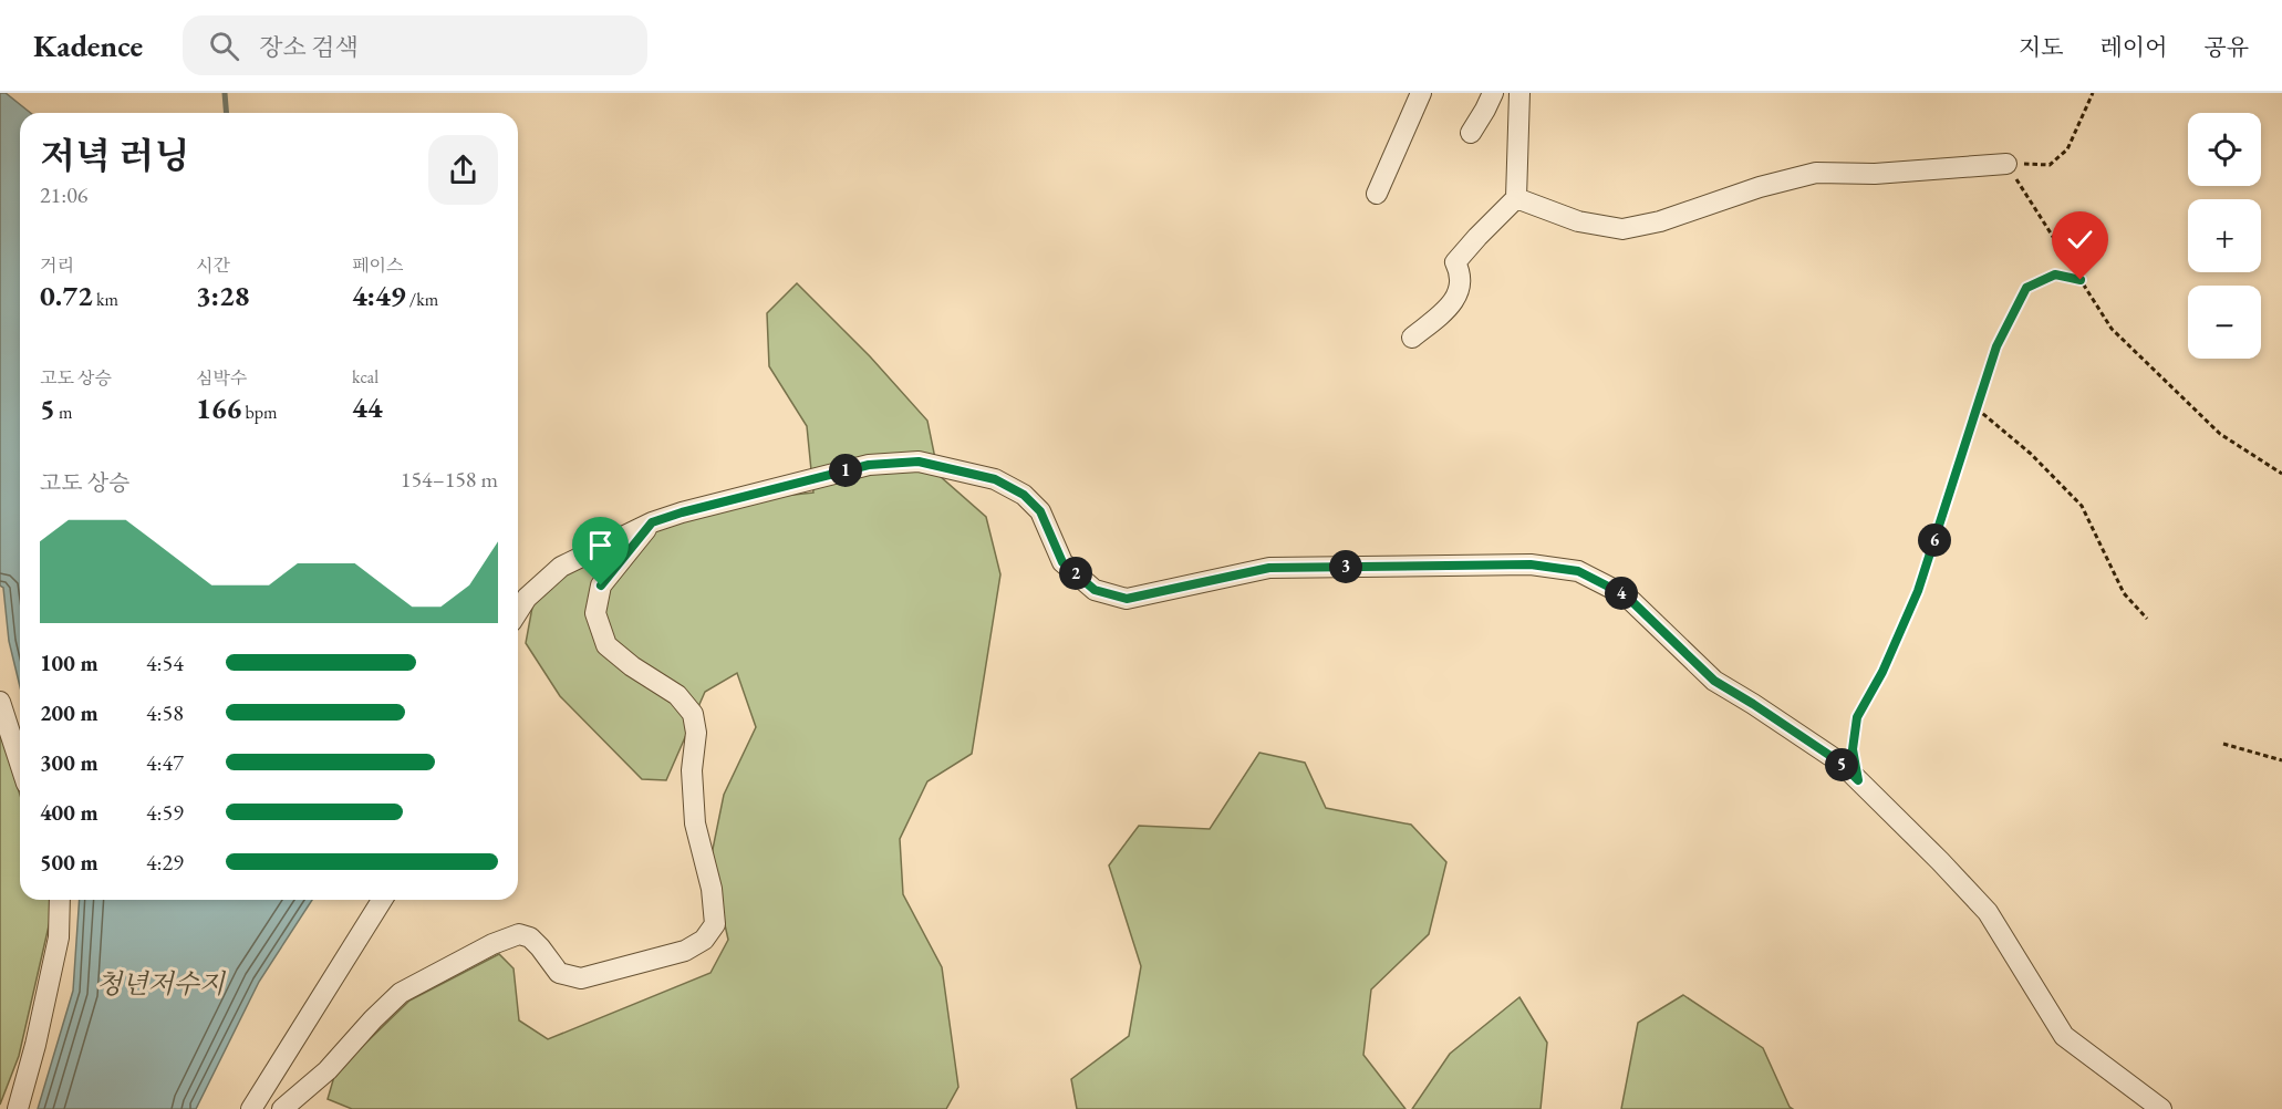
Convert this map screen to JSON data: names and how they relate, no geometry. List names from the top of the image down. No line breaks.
{"water":["청년저수지"],"page":{"header":"Kadence","search":"장소 검색","nav":["지도","레이어","공유"],"map_buttons":["+","−"],"heading":["저녁 러닝","21:06"],"stats":[["거리","0.72 km"],["시간","3:28"],["페이스","4:49 /km"],["고도 상승","5 m"],["심박수","166 bpm"],["kcal","44"]],"chart":["고도 상승","154–158 m"],"pins":["1","6","3","2","4","5"],"list":[{"name":"100 m","note":"4:54"},{"name":"200 m","note":"4:58"},{"name":"300 m","note":"4:47"},{"name":"400 m","note":"4:59"},{"name":"500 m","note":"4:29"}]}}
